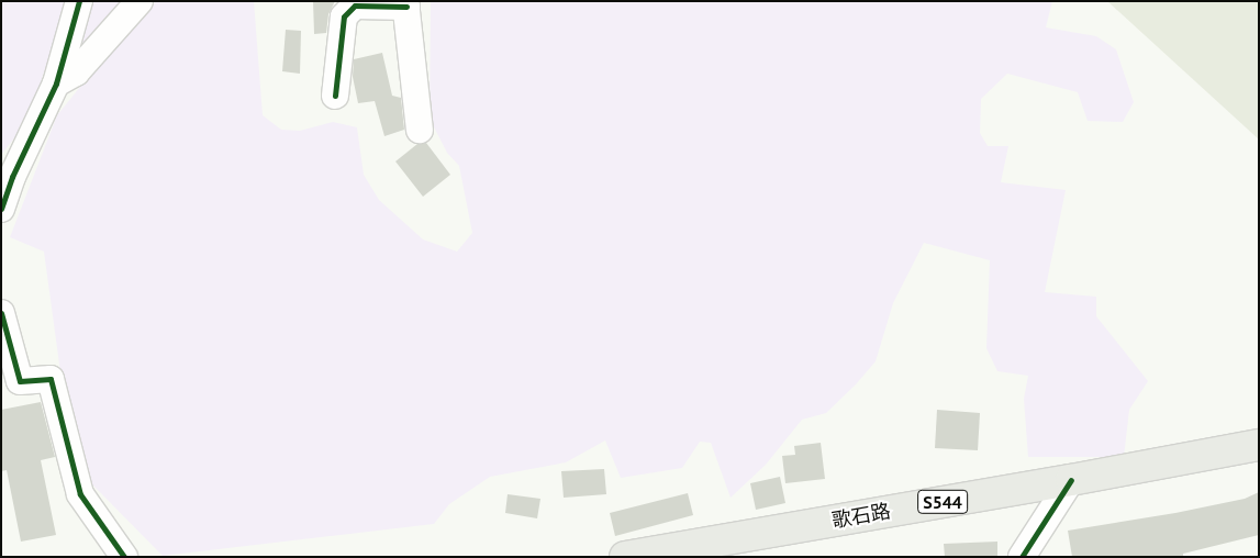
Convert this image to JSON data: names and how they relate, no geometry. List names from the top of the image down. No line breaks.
{"streets":{"main road":["S544","歌石路"]}}
